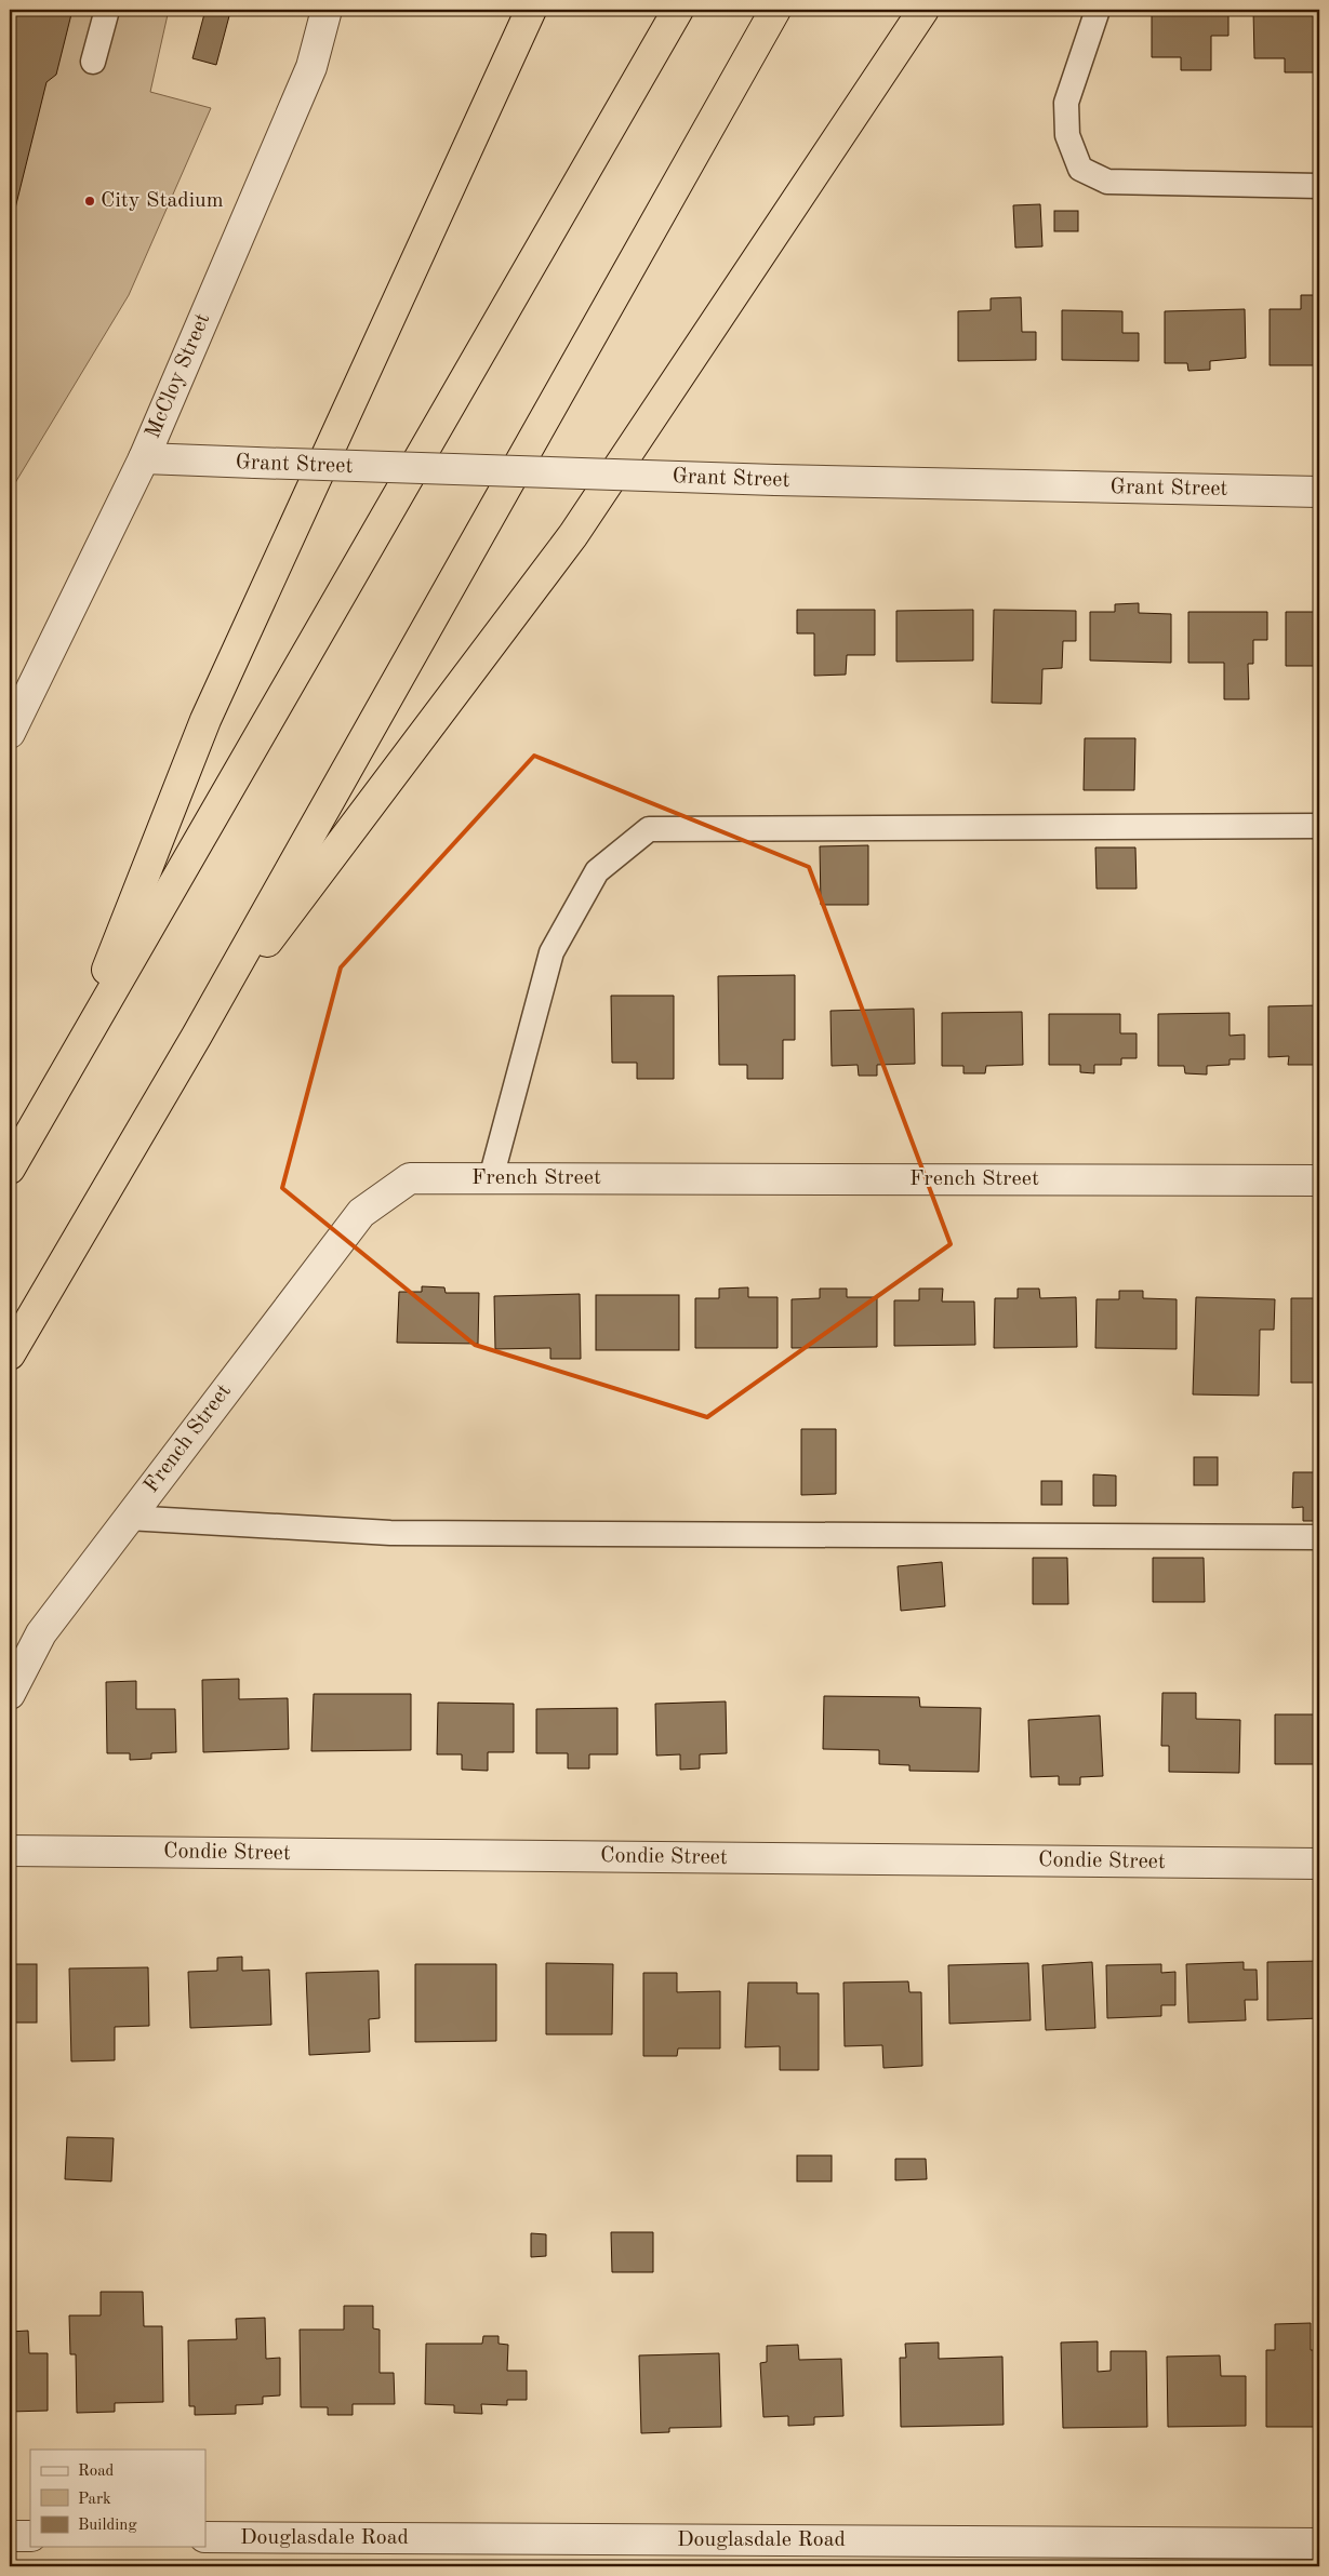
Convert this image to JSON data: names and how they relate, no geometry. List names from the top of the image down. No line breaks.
{"streets":{"street":["McCloy Street","Grant Street","French Street","Condie Street","Douglasdale Road"]},"crossings":[["McCloy Street","Grant Street"]],"places":["City Stadium"],"legend":["Road","Park","Building"]}
